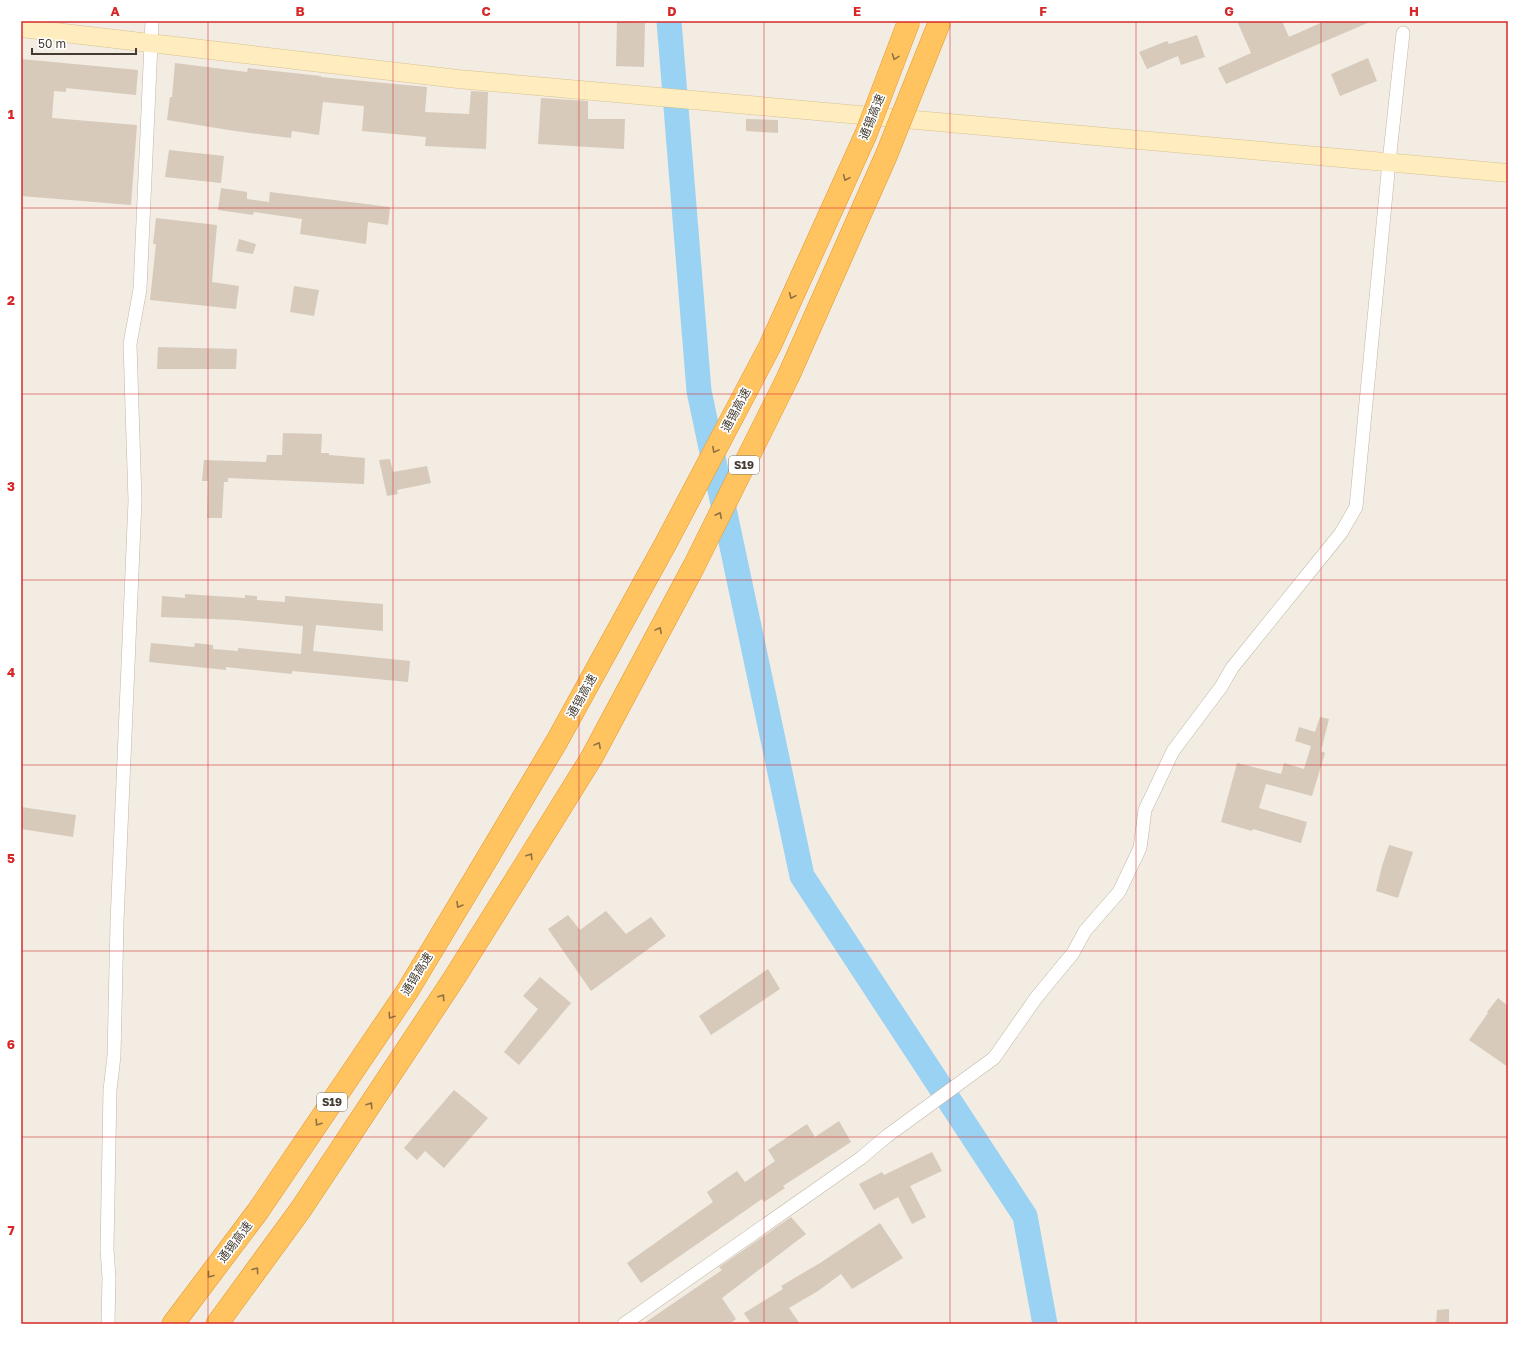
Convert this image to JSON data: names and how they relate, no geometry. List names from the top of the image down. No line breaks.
{"streets":{"highway":["通锡高速","S19"]},"scale_bar":"50 m","grid":{"columns":["A","B","C","D","E","F","G","H"],"rows":["1","2","3","4","5","6","7"]}}
